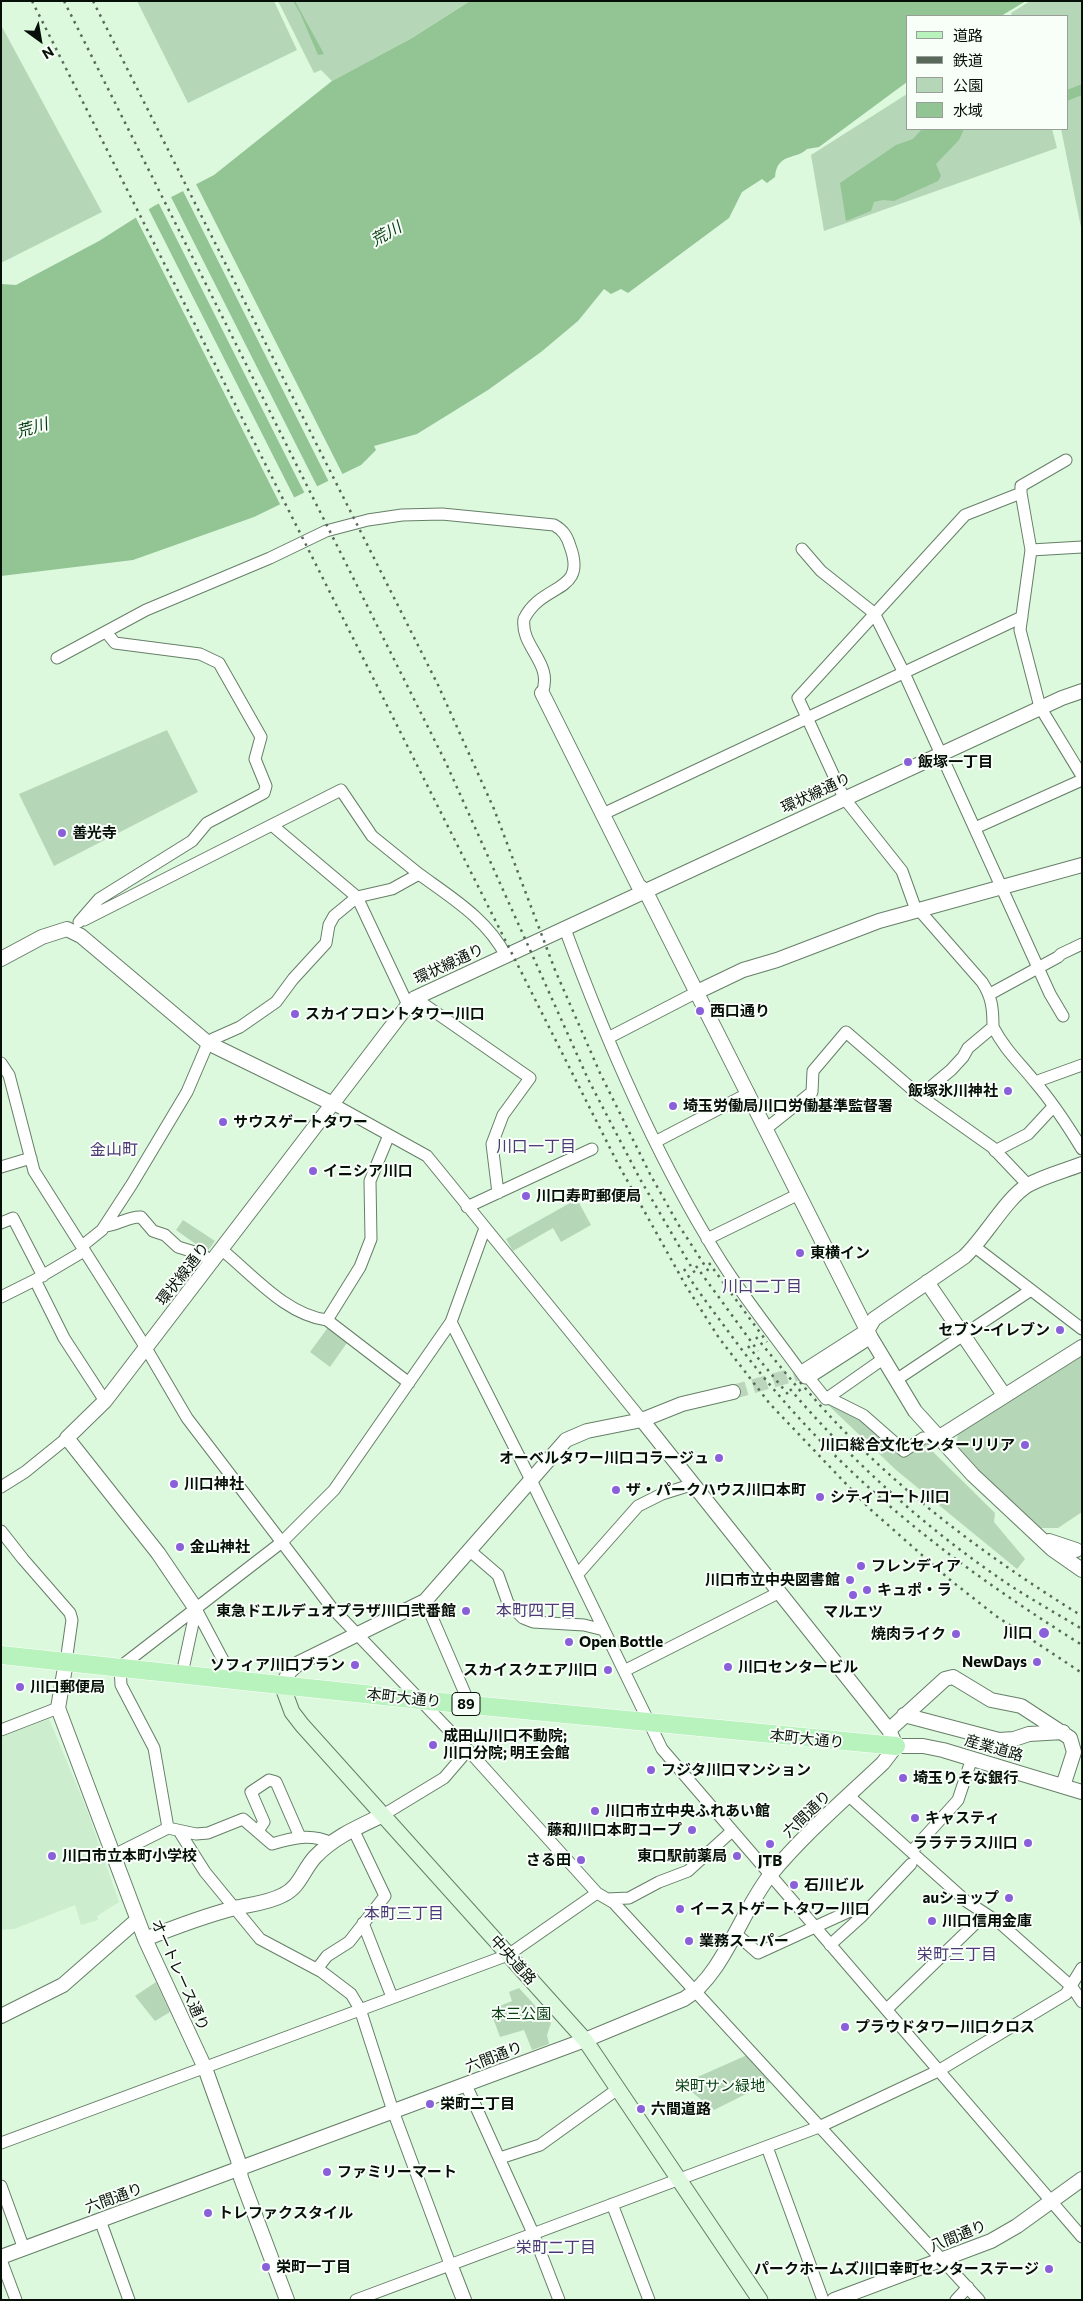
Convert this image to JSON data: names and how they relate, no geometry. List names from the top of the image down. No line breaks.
{"streets":{"main road":["本町大通り","89","中央道路"],"street":["環状線通り","産業道路","六間通り","オートレース通り","八間通り"]},"crossings":[["本町大通り","産業道路"],["本町大通り","六間通り"],["本町大通り","中央道路"],["産業道路","六間通り"],["六間通り","中央道路"],["六間通り","オートレース通り"]],"districts":["川口一丁目","金山町","川口二丁目","本町四丁目","本町三丁目","栄町三丁目","栄町二丁目"],"water":["荒川"],"parks":["本三公園","栄町サン緑地"],"places":["飯塚一丁目","善光寺","西口通り","スカイフロントタワー川口","飯塚氷川神社","埼玉労働局川口労働基準監督署","サウスゲートタワー","イニシア川口","川口寿町郵便局","東横イン","セブン-イレブン","川口総合文化センターリリア","オーベルタワー川口コラージュ","川口神社","ザ・パークハウス川口本町","シティコート川口","金山神社","フレンディア","川口市立中央図書館","キュポ・ラ","マルエツ","東急ドエルデュオプラザ川口弐番館","川口","焼肉ライク","Open Bottle","NewDays","ソフィア川口ブラン","川口センタービル","スカイスクエア川口","川口郵便局","成田山川口不動院; 川口分院; 明王会館","フジタ川口マンション","埼玉りそな銀行","川口市立中央ふれあい館","キャスティ","藤和川口本町コープ","ララテラス川口","JTB","川口市立本町小学校","東口駅前薬局","さる田","石川ビル","auショップ","イーストゲートタワー川口","川口信用金庫","業務スーパー","プラウドタワー川口クロス","栄町二丁目","六間道路","ファミリーマート","トレファクスタイル","栄町一丁目","パークホームズ川口幸町センターステージ"],"legend":["道路","鉄道","公園","水域"],"north":"bottom right"}
